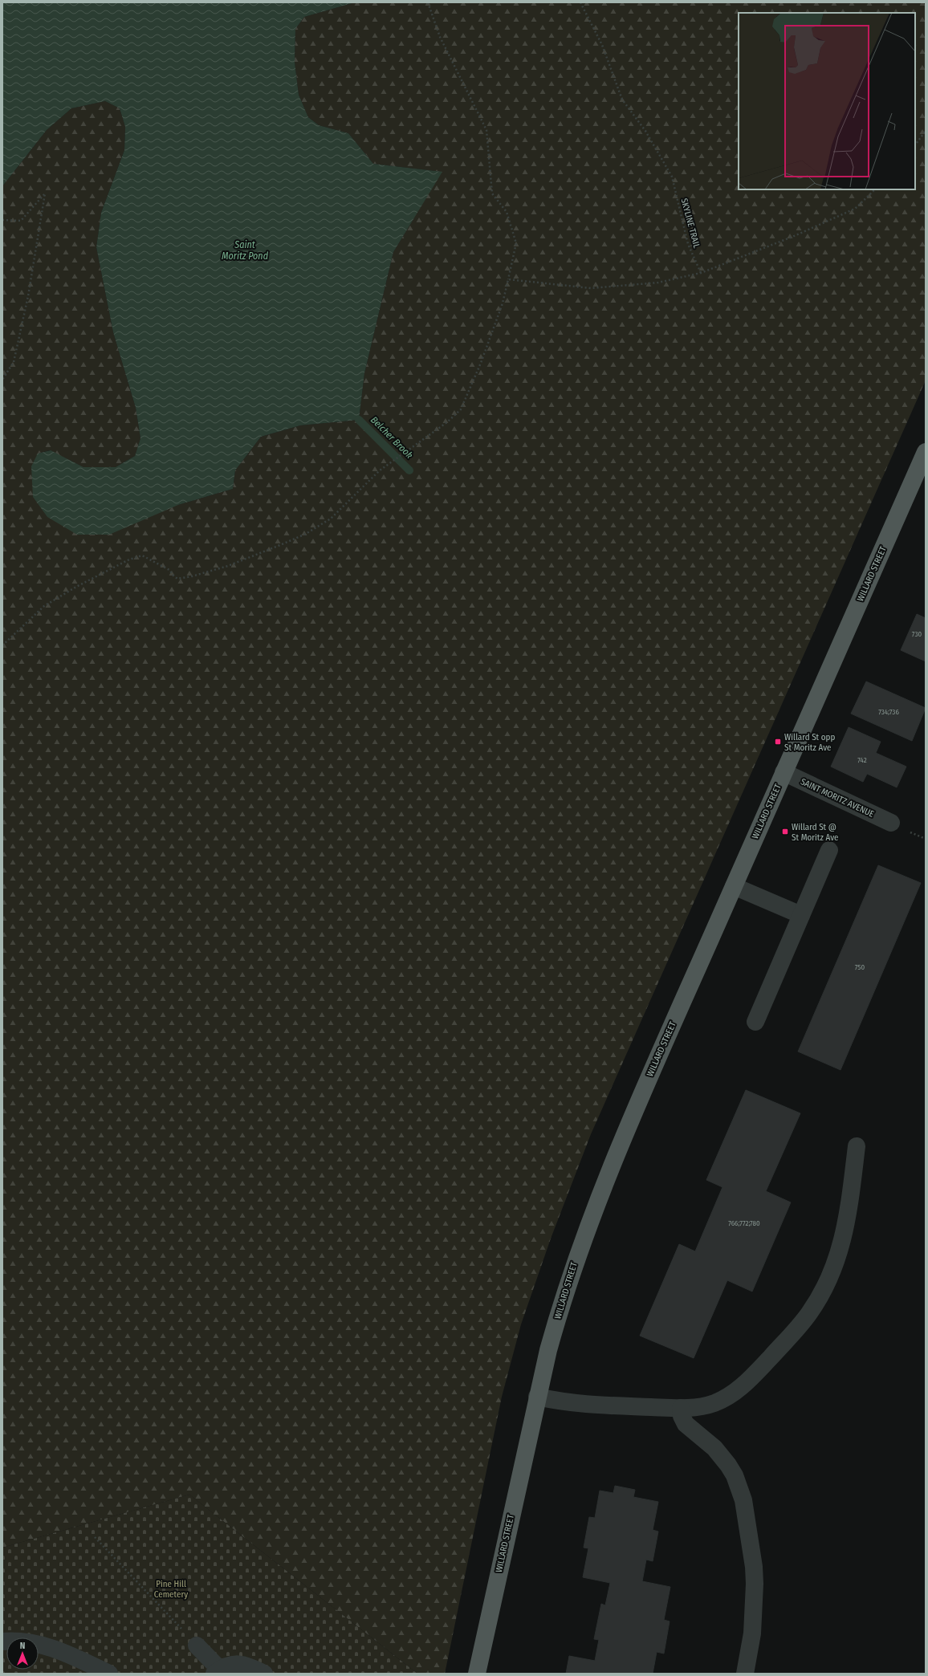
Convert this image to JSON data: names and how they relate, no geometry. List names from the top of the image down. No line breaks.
{"streets":{"main road":["WILLARD STREET"],"street":["SAINT MORITZ AVENUE"],"path":["SKYLINE TRAIL"]},"crossings":[["WILLARD STREET","SAINT MORITZ AVENUE"]],"water":["Saint Moritz Pond","Belcher Brook"],"parks":["Pine Hill Cemetery"],"places":{"transit":["Willard St opp St Moritz Ave","Willard St @ St Moritz Ave"]},"house_numbers":["730","734;736","742","750","766;772;780"],"north":"top"}
